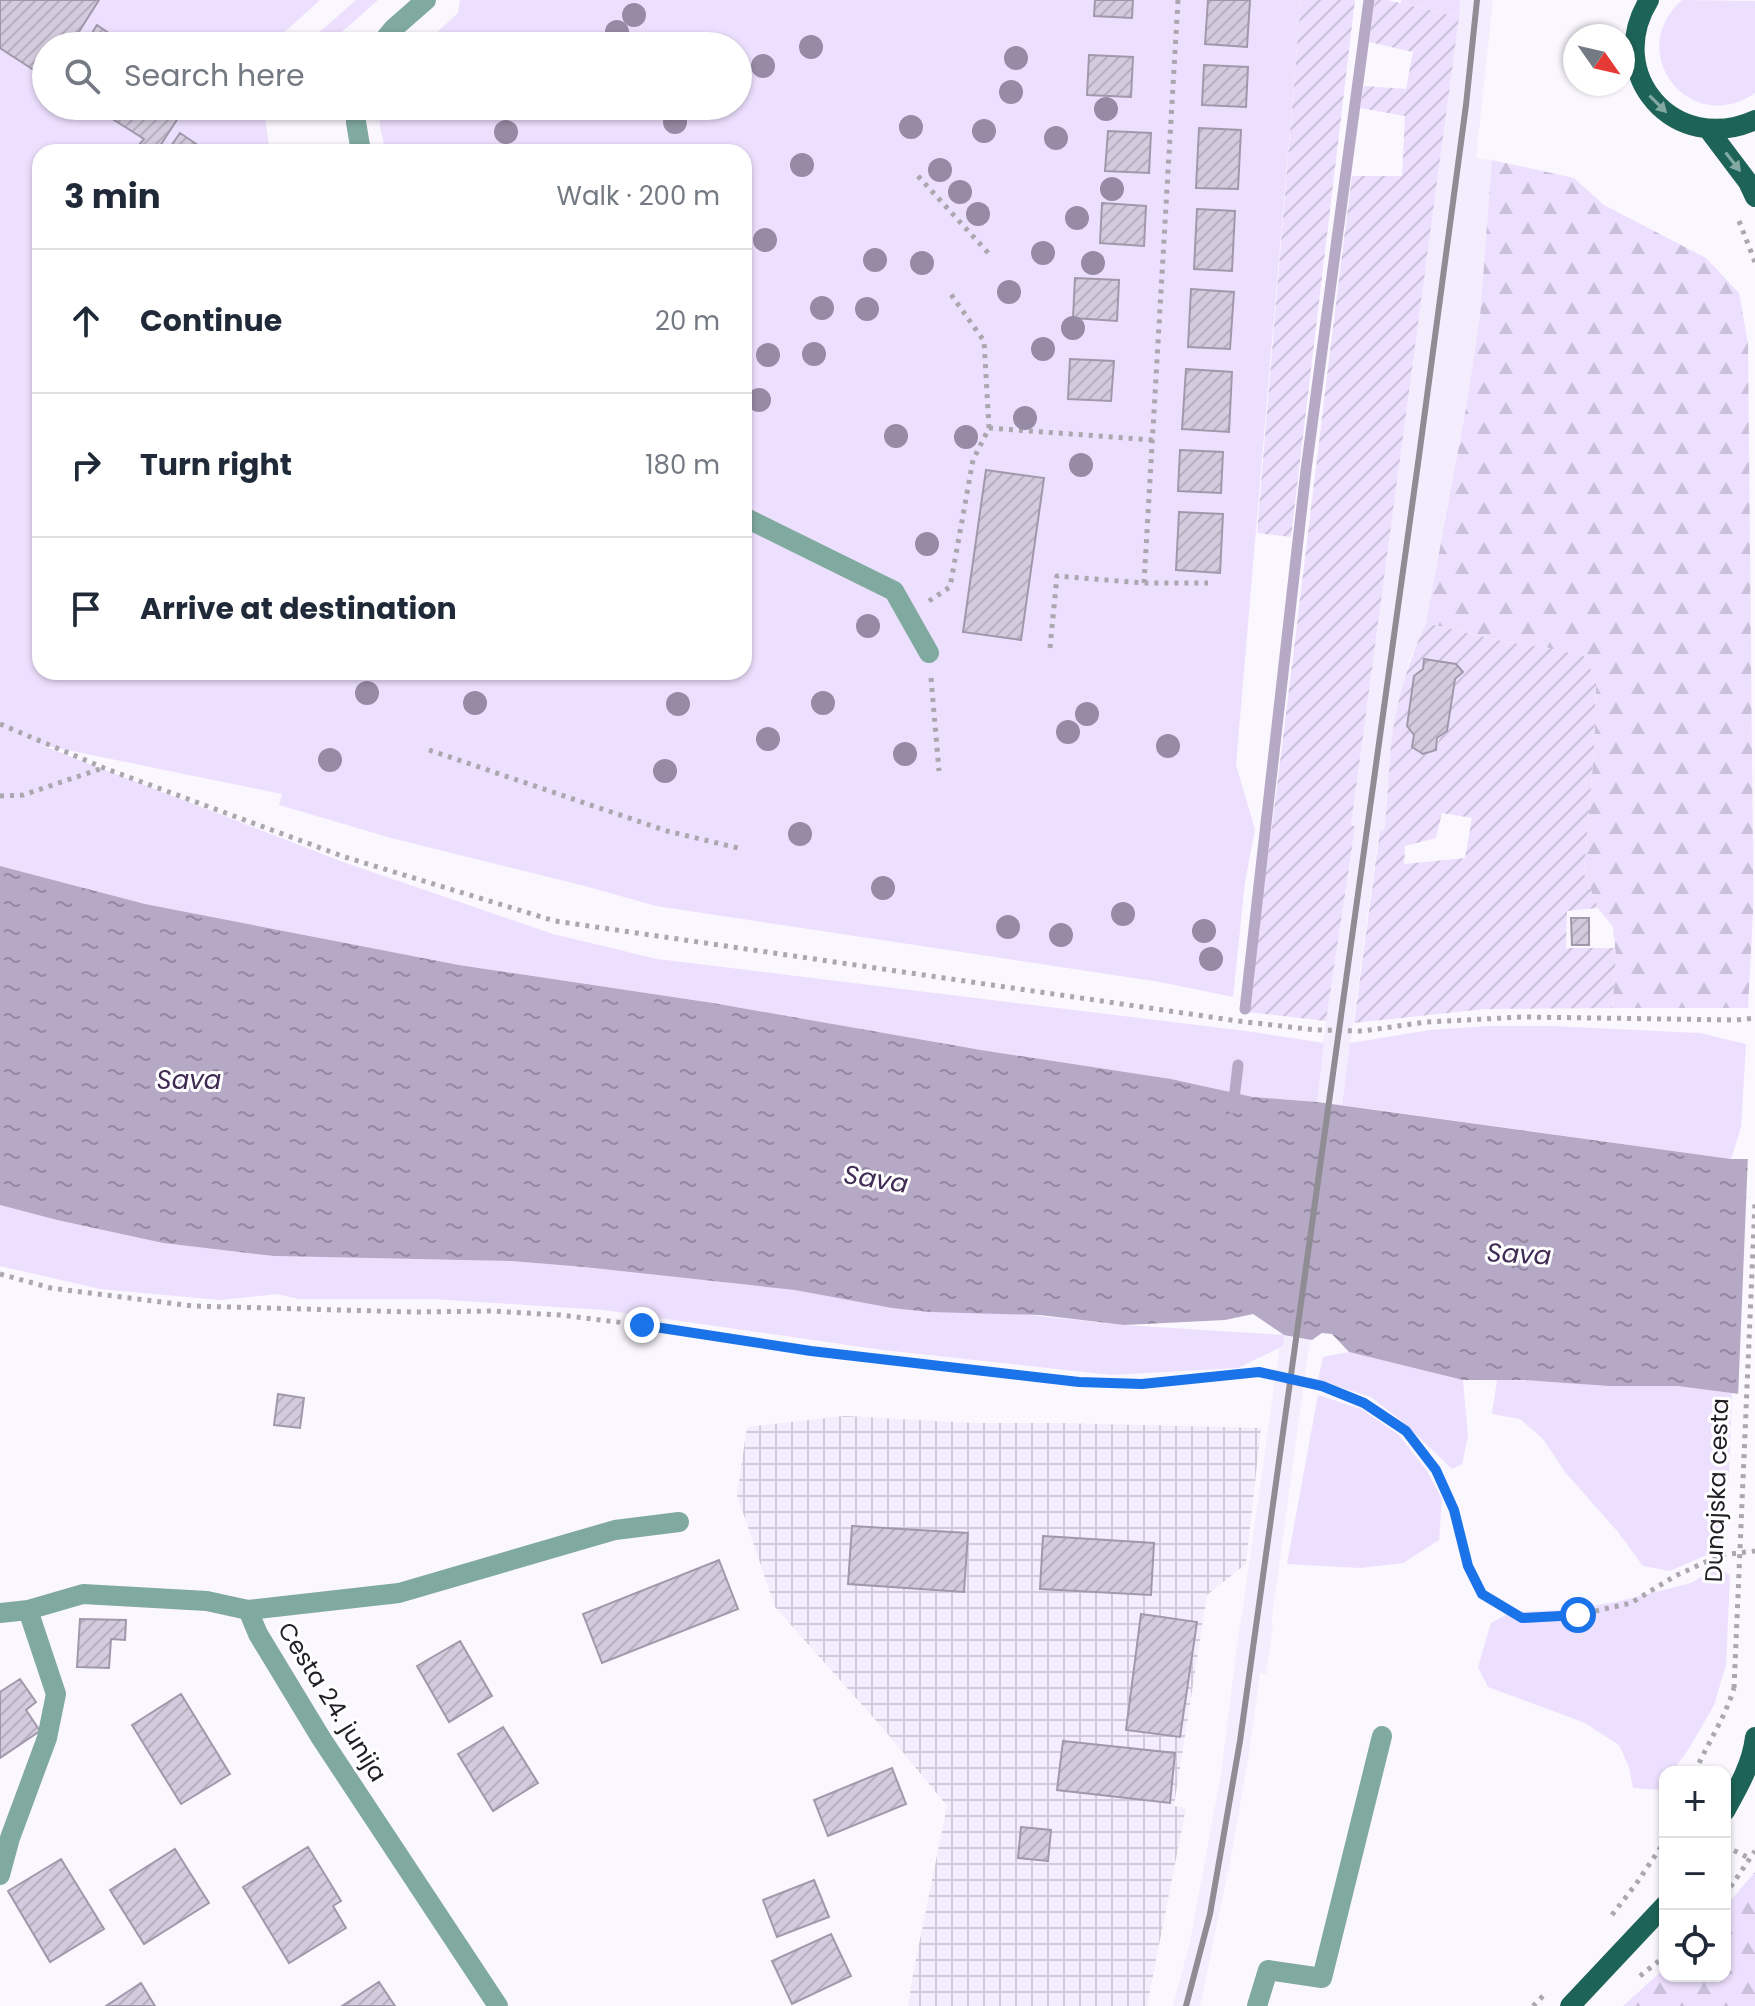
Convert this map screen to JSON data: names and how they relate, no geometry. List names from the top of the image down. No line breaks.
{"streets":{"street":["Cesta 24. junija"],"path":["Dunajska cesta"]},"water":["Sava"],"north":"bottom right","page":{"search":"Search here","heading":["3 min","Walk · 200 m"],"list":[["Continue","20 m"],["Turn right","180 m"],"Arrive at destination"],"map_buttons":["+","−"]}}
